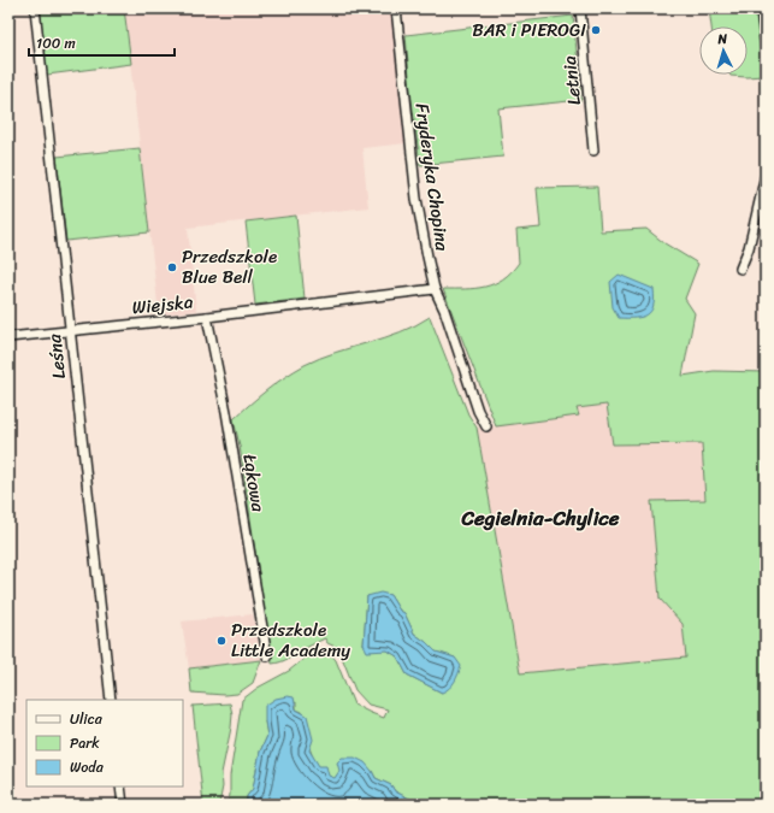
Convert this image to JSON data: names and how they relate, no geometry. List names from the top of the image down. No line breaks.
{"streets":{"street":["Letnia","Fryderyka Chopina","Wiejska","Leśna","Łąkowa"]},"crossings":[["Fryderyka Chopina","Wiejska"],["Wiejska","Leśna"],["Wiejska","Łąkowa"]],"districts":["Cegielnia-Chylice"],"places":["BAR i PIEROGI","Przedszkole Blue Bell","Przedszkole Little Academy"],"legend":["Ulica","Park","Woda"],"scale_bar":"100 m","north":"top"}
